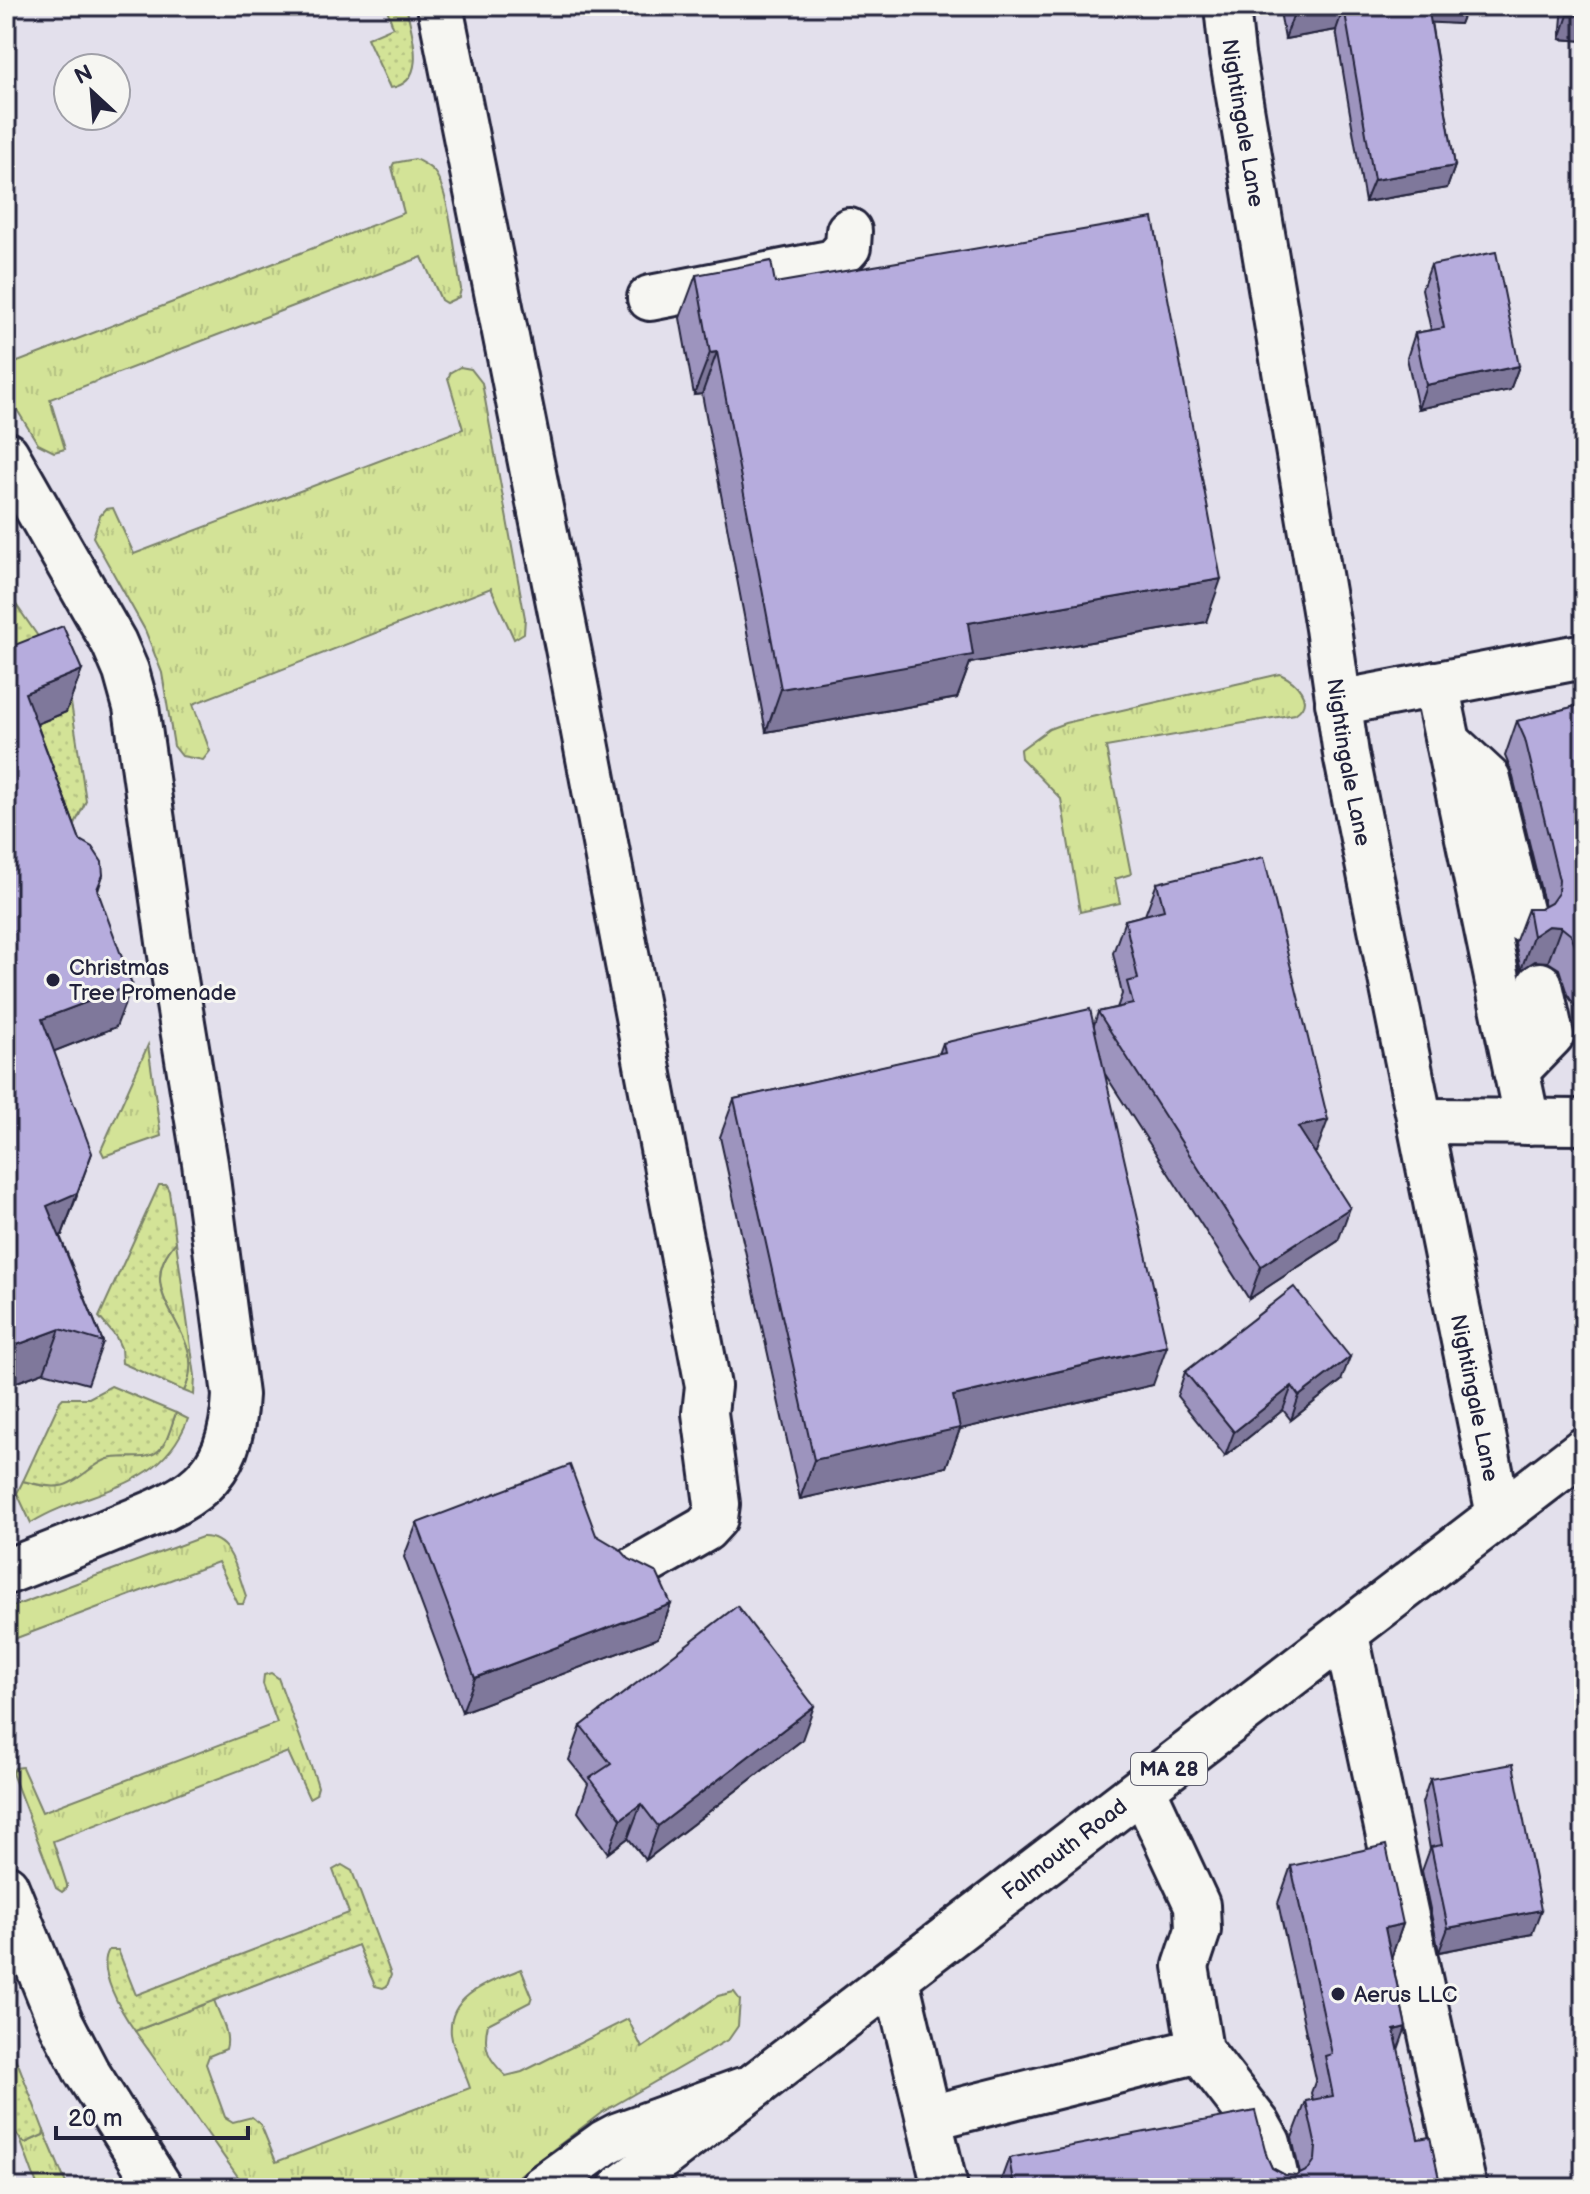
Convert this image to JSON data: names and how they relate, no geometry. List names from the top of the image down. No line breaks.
{"streets":{"street":["Nightingale Lane","MA 28","Falmouth Road"]},"crossings":[["Nightingale Lane","Falmouth Road"]],"places":["Christmas Tree Promenade","Aerus LLC"],"scale_bar":"20 m","north":"top left"}
